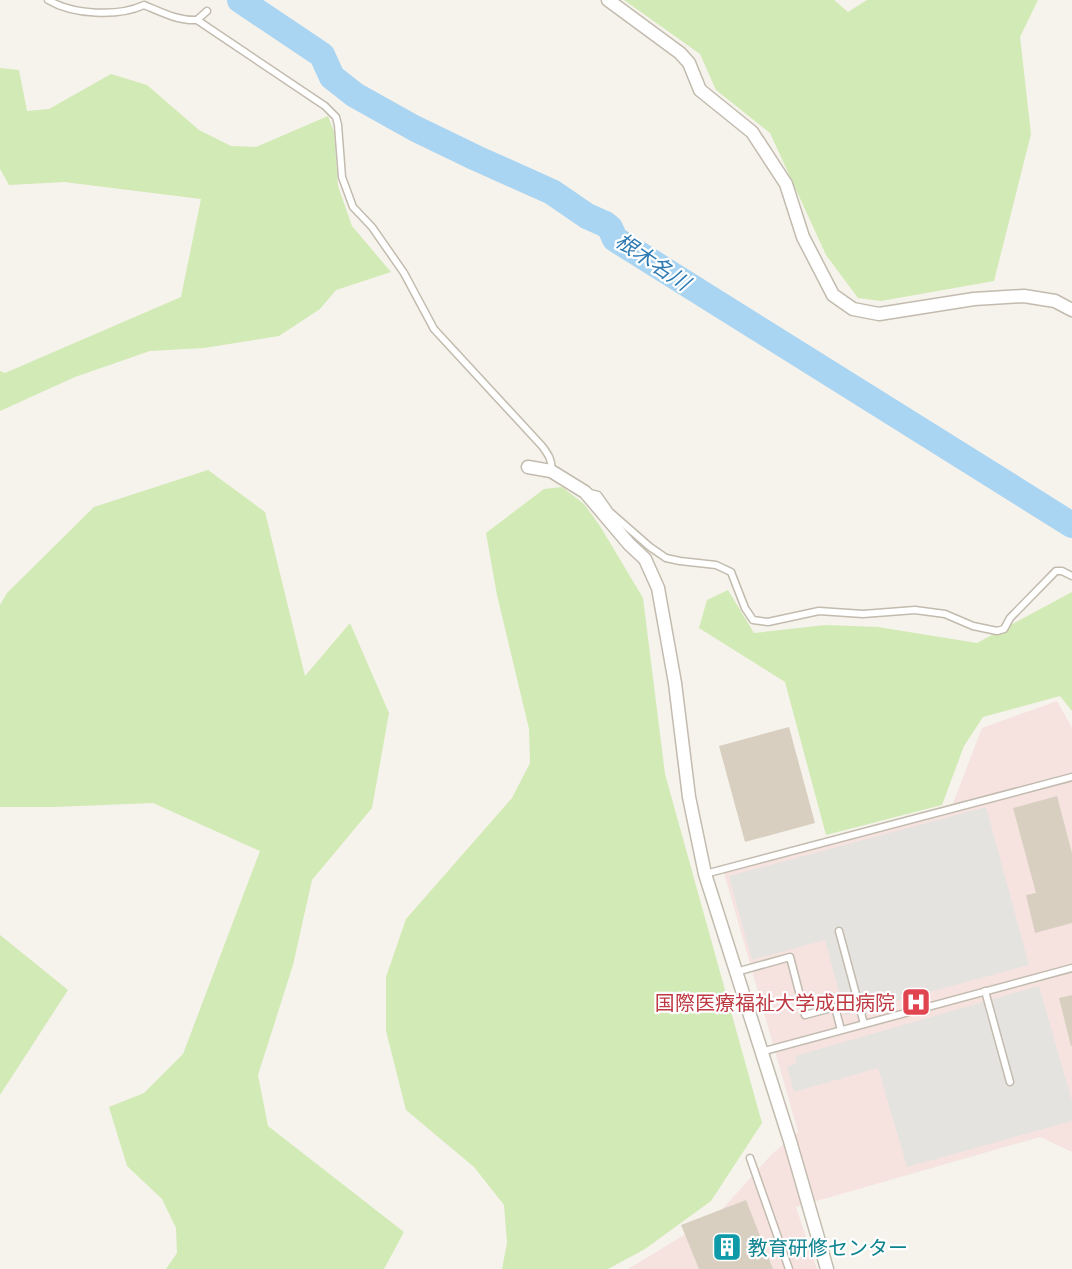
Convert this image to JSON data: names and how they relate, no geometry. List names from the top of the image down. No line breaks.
{"water":["根木名川"],"places":{"hospital":["国際医療福祉大学成田病院"],"building":["教育研修センター"]}}
